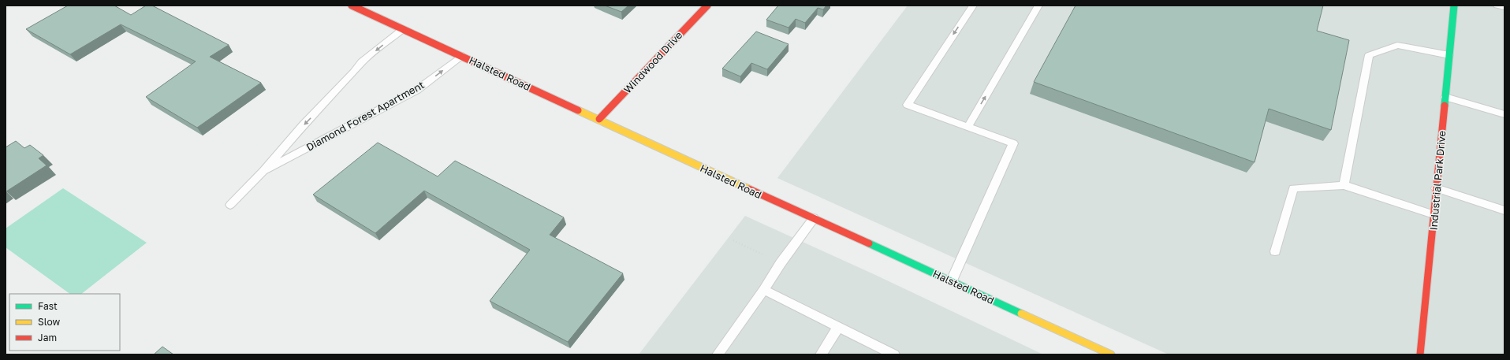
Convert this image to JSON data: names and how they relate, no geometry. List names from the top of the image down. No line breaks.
{"streets":{"street":["Windwood Drive","Halsted Road","Industrial Park Drive"],"lane":["Diamond Forest Apartment"]},"crossings":[["Windwood Drive","Halsted Road"],["Halsted Road","Diamond Forest Apartment"]],"legend":["Fast","Slow","Jam"]}
